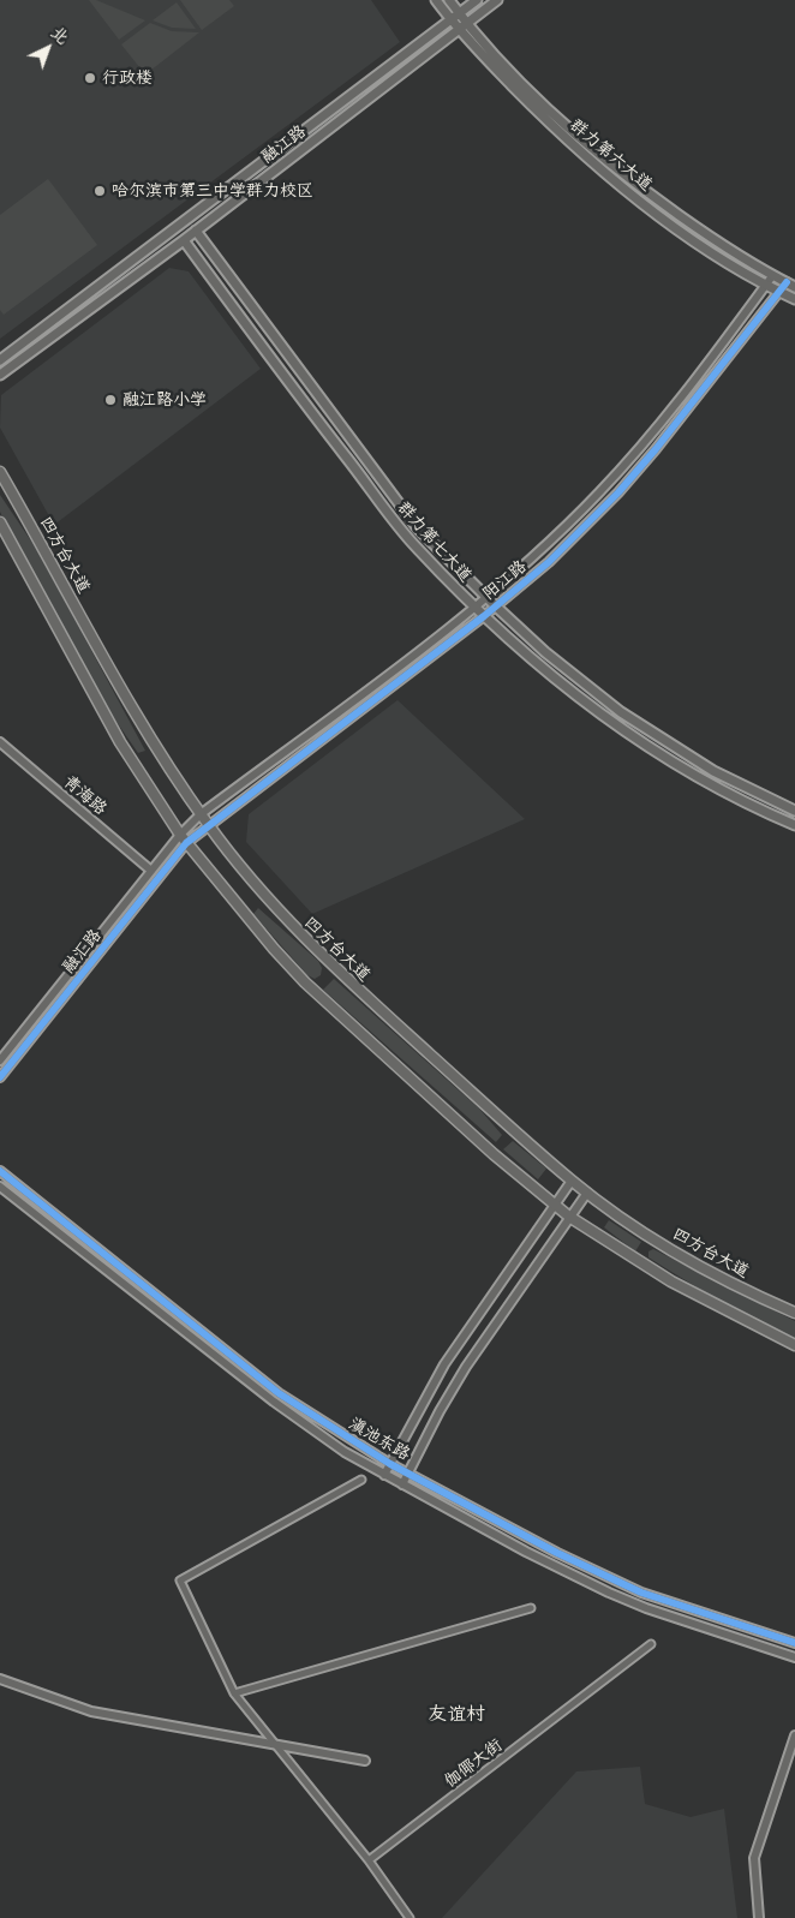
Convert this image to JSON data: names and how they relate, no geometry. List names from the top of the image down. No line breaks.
{"streets":{"main road":["融江路","群力第六大道","群力第七大道","四方台大道"],"street":["阳江路","青海路","融汇路","滇池东路","伽倻大街"]},"crossings":[["融江路","群力第六大道"],["融江路","群力第七大道"],["群力第六大道","阳江路"],["群力第七大道","阳江路"],["四方台大道","阳江路"],["阳江路","融汇路"],["青海路","融汇路"]],"districts":["友谊村"],"places":["行政楼","哈尔滨市第三中学群力校区","融江路小学"],"north":"top right"}
